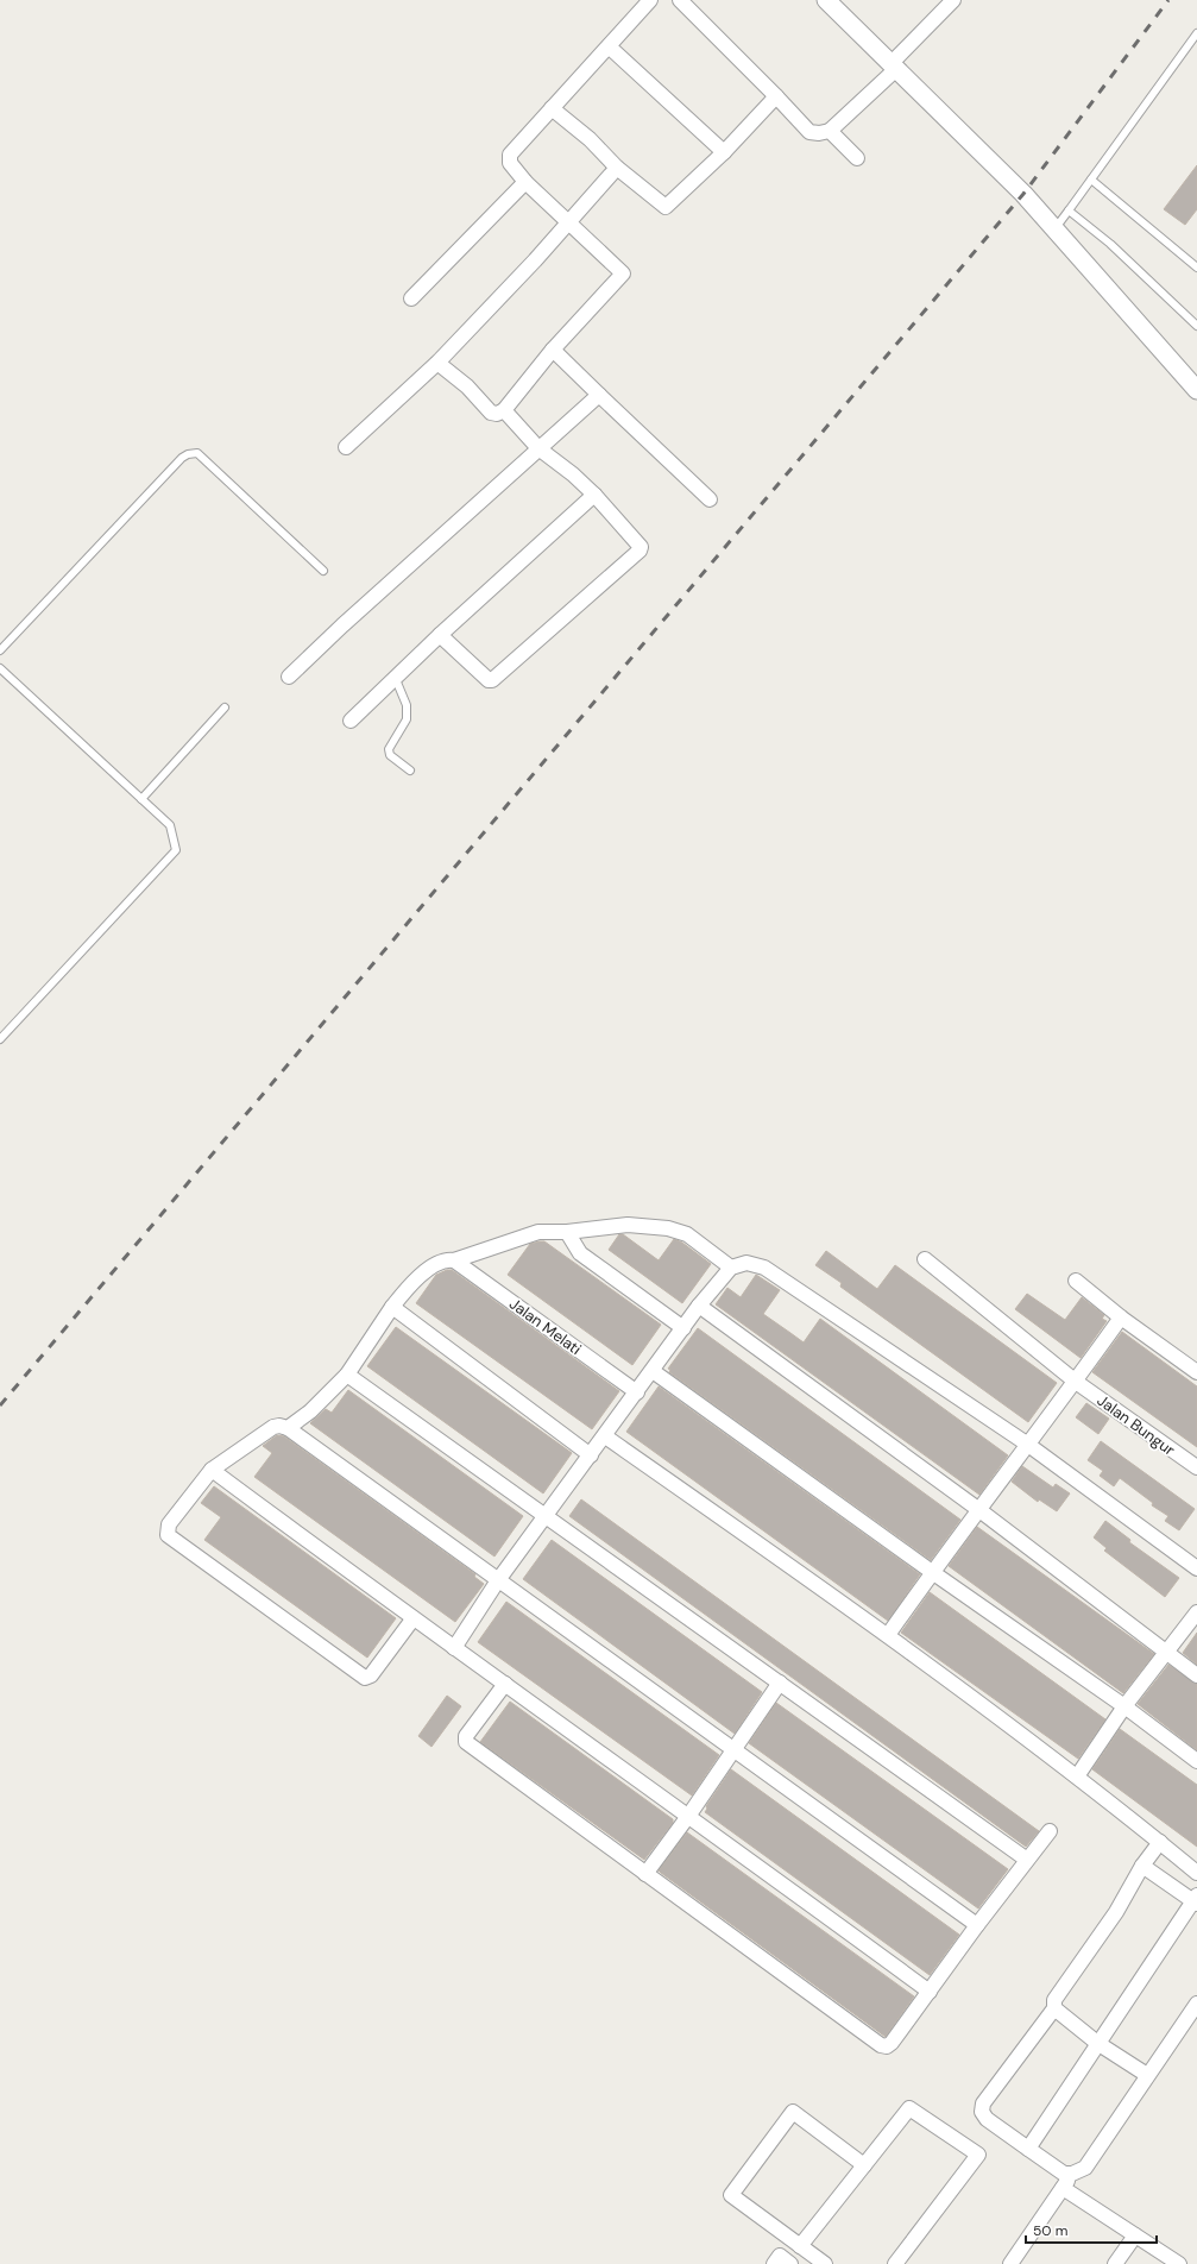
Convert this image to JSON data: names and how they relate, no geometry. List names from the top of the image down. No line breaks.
{"streets":{"street":["Jalan Melati","Jalan Bungur"]},"scale_bar":"50 m"}
